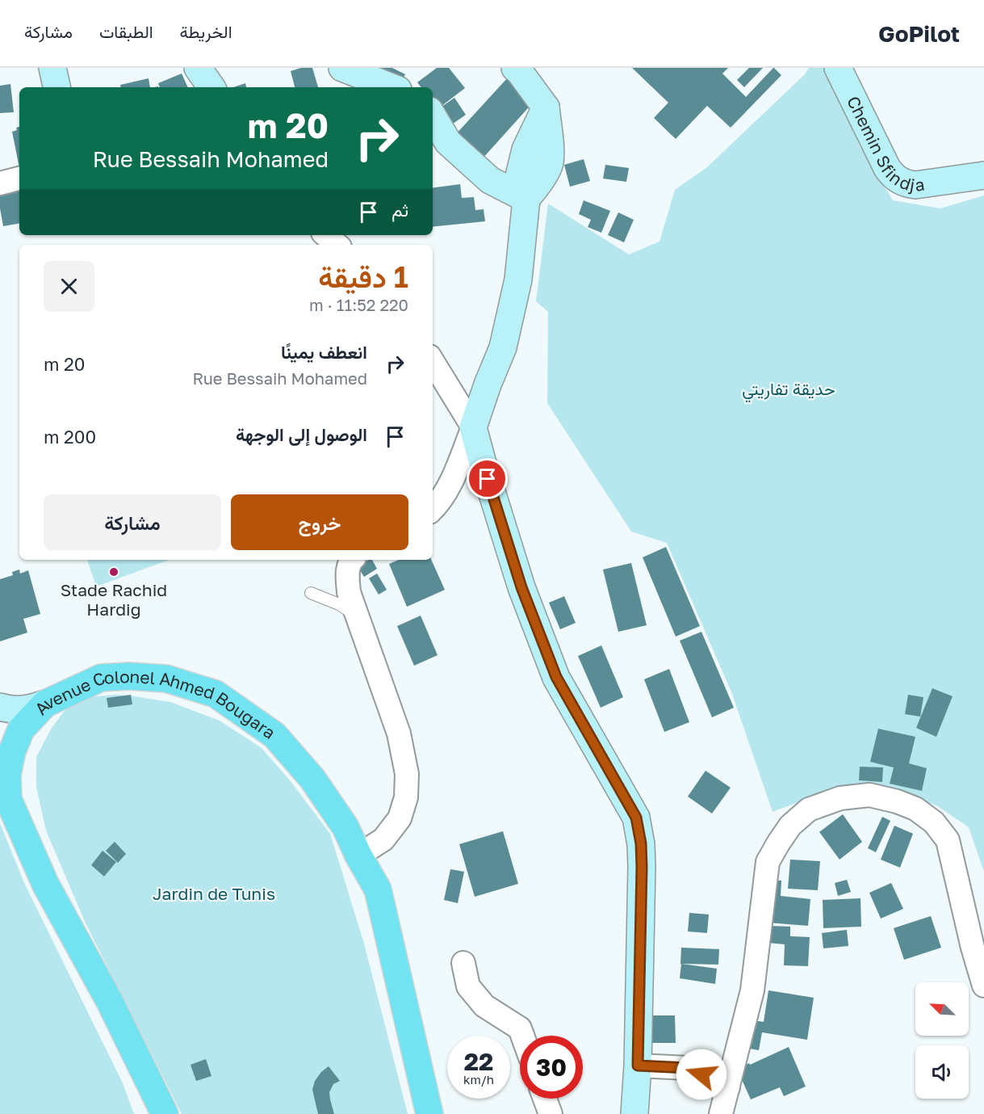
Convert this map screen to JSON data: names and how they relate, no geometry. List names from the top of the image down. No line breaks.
{"streets":{"main road":["Avenue Colonel Ahmed Bougara"],"street":["Chemin Sfindja"]},"parks":["حديقة تفاريتي","Jardin de Tunis"],"places":["Stade Rachid Hardig"],"north":"top left","page":{"header":"GoPilot","nav":["الخريطة","الطبقات","مشاركة"],"turn":["20 m","Rue Bessaih Mohamed"],"then":"ثم","heading":["1 دقيقة","220 m · 11:52"],"list":[{"name":"انعطف يمينًا","note":"Rue Bessaih Mohamed","value":"20 m"},{"name":"الوصول إلى الوجهة","value":"200 m"}],"buttons":["خروج","مشاركة"],"speed":"22 km/h","limit":"30"}}
